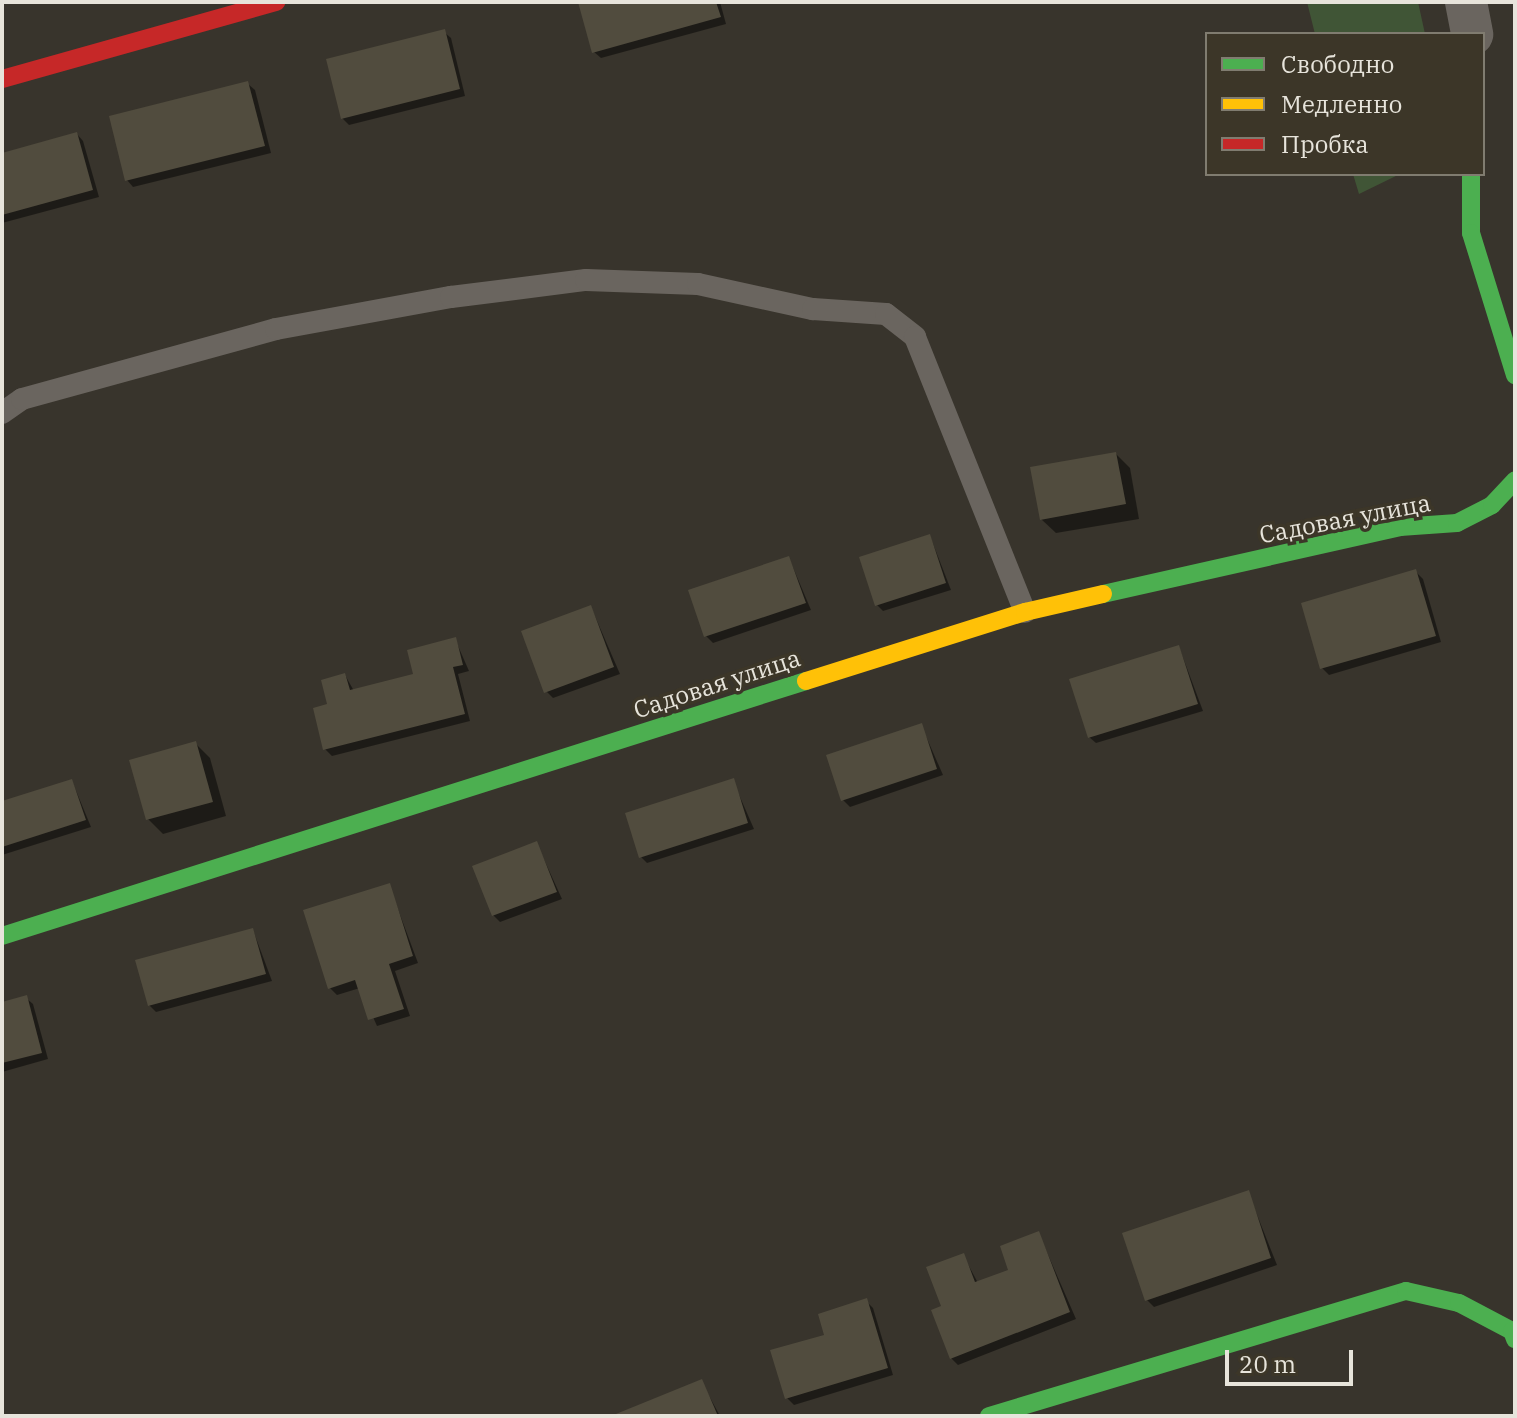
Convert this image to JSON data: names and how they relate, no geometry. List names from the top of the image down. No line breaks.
{"streets":{"street":["Садовая улица"]},"legend":["Свободно","Медленно","Пробка"],"scale_bar":"20 m"}
